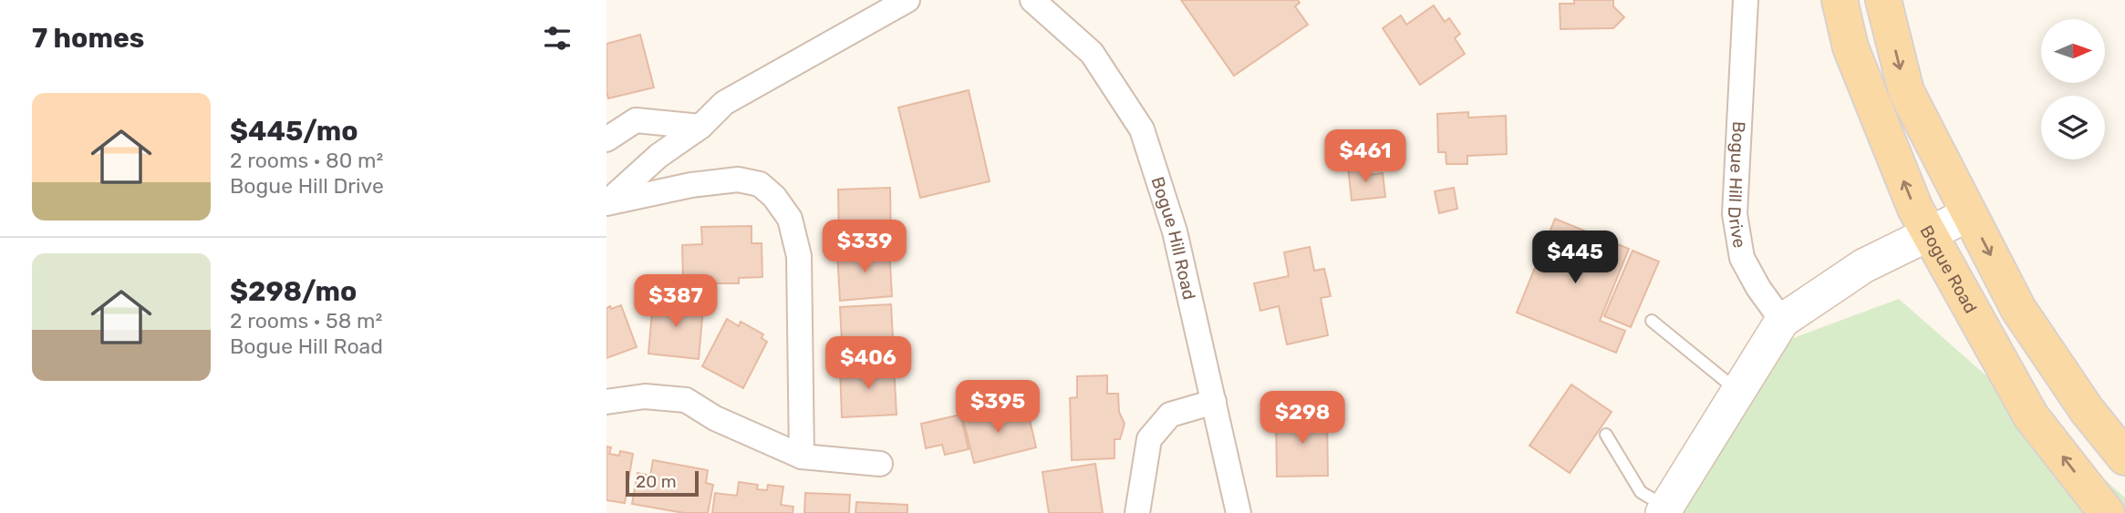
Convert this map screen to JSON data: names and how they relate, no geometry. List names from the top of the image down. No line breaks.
{"streets":{"main road":["Bogue Road"],"street":["Bogue Hill Drive","Bogue Hill Road"]},"scale_bar":"20 m","north":"right","page":{"heading":"7 homes","list":[{"name":"$445/mo","note":"2 rooms · 80 m² · Bogue Hill Drive"},{"name":"$298/mo","note":"2 rooms · 58 m² · Bogue Hill Road"}],"price":["$461","$339","$445","$387","$406","$395","$298"],"scale":"20 m"}}
